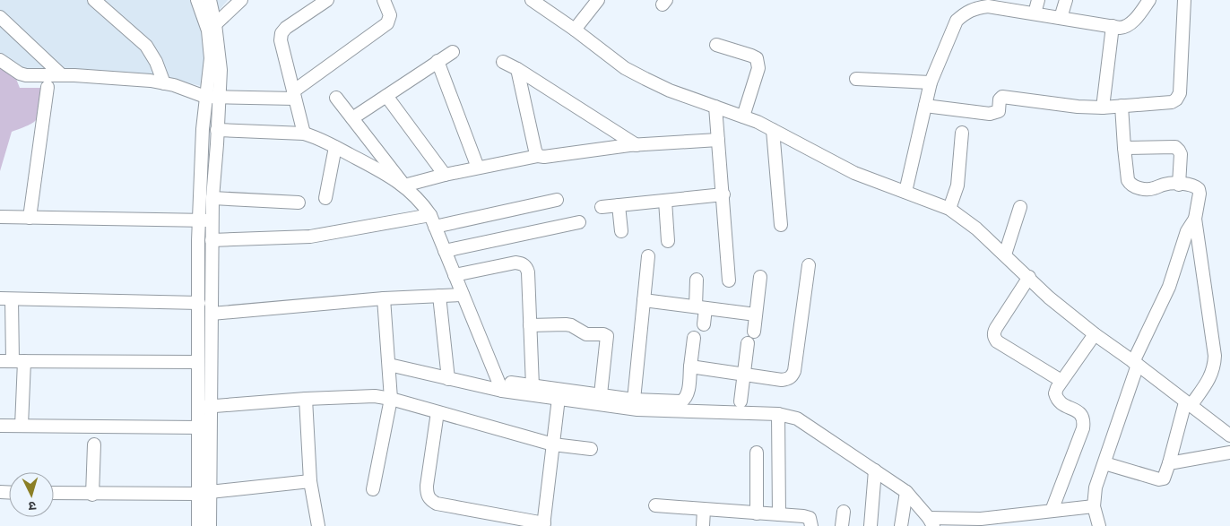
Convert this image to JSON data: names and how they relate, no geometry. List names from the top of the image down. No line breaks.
{"north":"bottom"}
